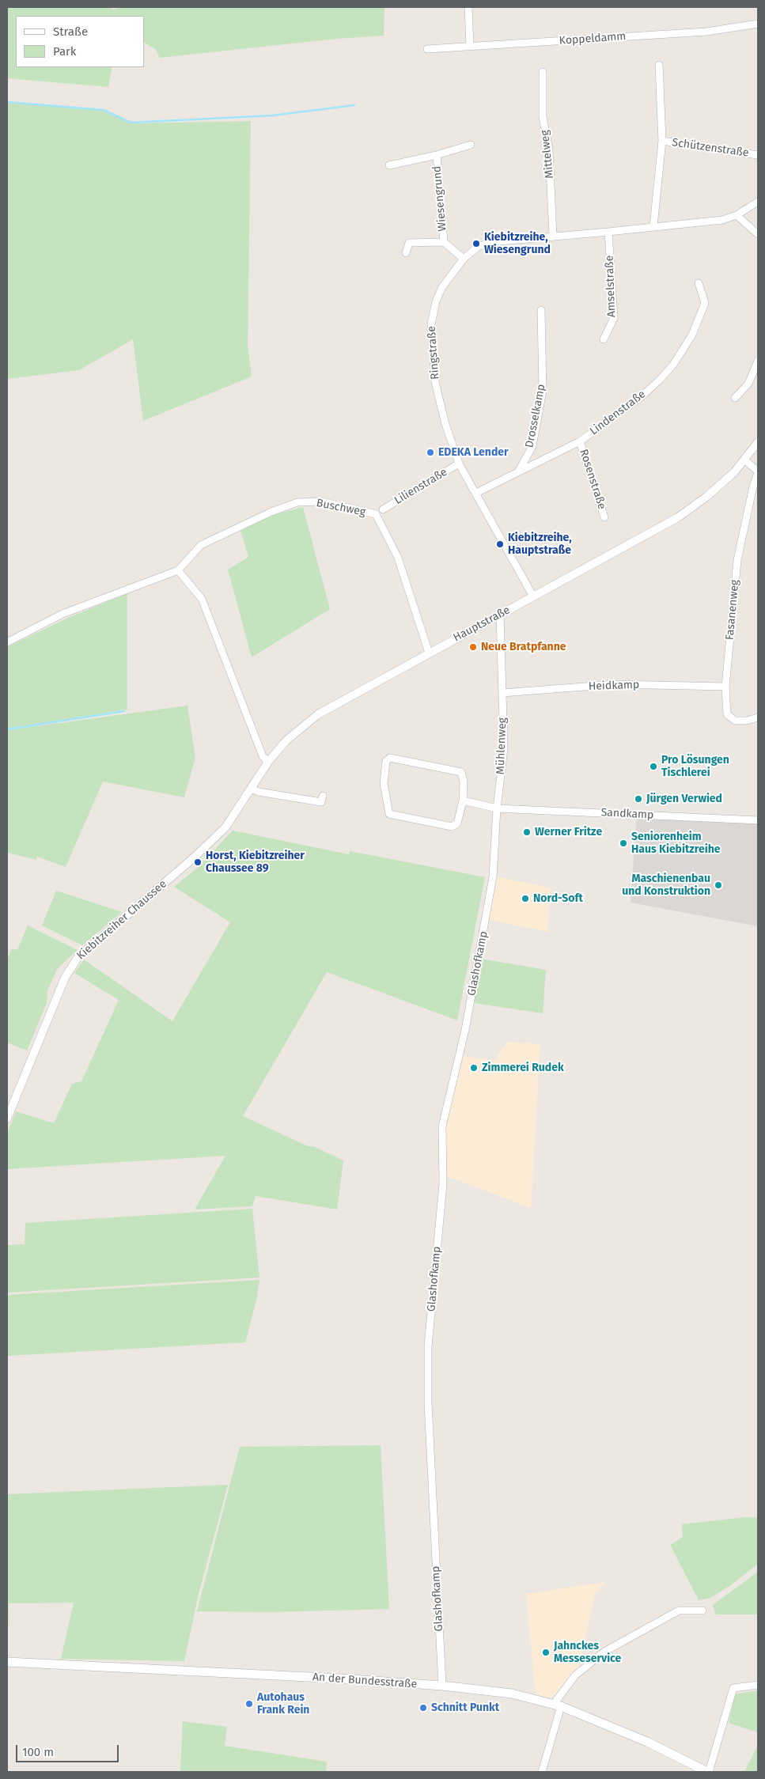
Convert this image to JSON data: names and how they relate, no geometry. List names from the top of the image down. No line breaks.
{"streets":{"main road":["An der Bundesstraße"],"street":["Koppeldamm","Schützenstraße","Mittelweg","Wiesengrund","Amselstraße","Ringstraße","Lindenstraße","Drosselkamp","Rosenstraße","Lilienstraße","Buschweg","Fasanenweg","Hauptstraße","Heidkamp","Mühlenweg","Sandkamp","Kiebitzreiher Chaussee","Glashofkamp"]},"crossings":[["Schützenstraße","Ringstraße"],["Mittelweg","Ringstraße"],["Wiesengrund","Ringstraße"],["Amselstraße","Ringstraße"],["Ringstraße","Lindenstraße"],["Ringstraße","Lilienstraße"],["Ringstraße","Hauptstraße"],["Lindenstraße","Drosselkamp"],["Lindenstraße","Rosenstraße"],["Buschweg","Hauptstraße"],["Fasanenweg","Heidkamp"],["Hauptstraße","Mühlenweg"],["Hauptstraße","Kiebitzreiher Chaussee"],["Heidkamp","Mühlenweg"],["Mühlenweg","Sandkamp"],["Mühlenweg","Glashofkamp"],["Glashofkamp","An der Bundesstraße"]],"places":["Kiebitzreihe, Wiesengrund","EDEKA Lender","Kiebitzreihe, Hauptstraße","Neue Bratpfanne","Pro Lösungen Tischlerei","Jürgen Verwied","Werner Fritze","Seniorenheim Haus Kiebitzreihe","Horst, Kiebitzreiher Chaussee 89","Maschienenbau und Konstruktion","Nord-Soft","Zimmerei Rudek","Jahnckes Messeservice","Autohaus Frank Rein","Schnitt Punkt"],"legend":["Straße","Park"],"scale_bar":"100 m"}
